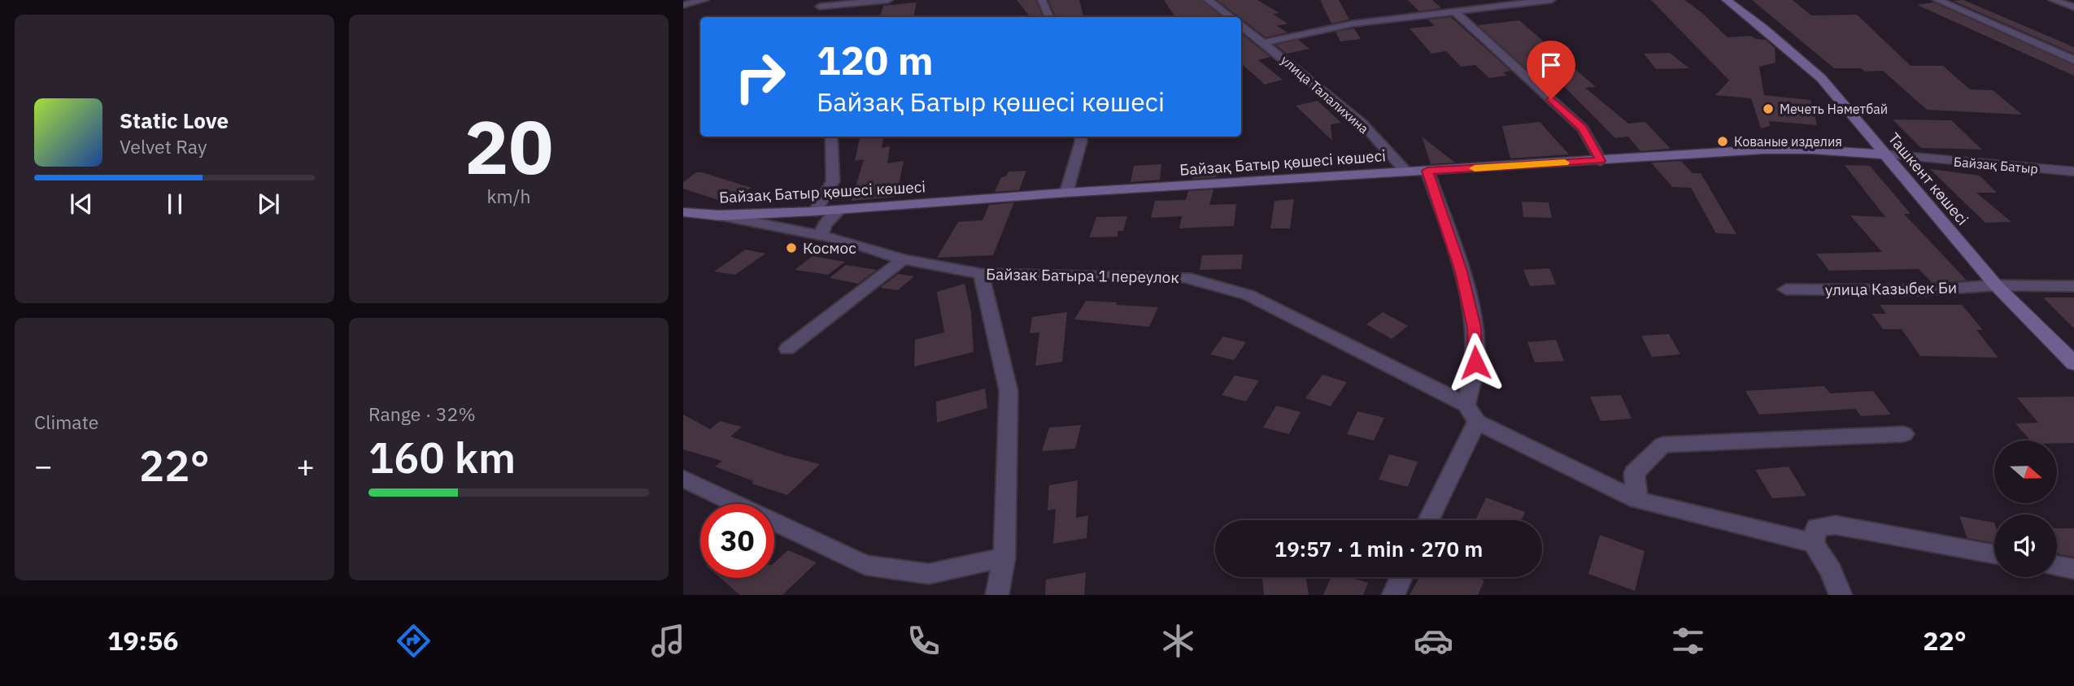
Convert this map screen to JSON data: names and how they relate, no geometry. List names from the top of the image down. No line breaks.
{"streets":{"main road":["Байзақ Батыр қөшесі көшесі","Ташкент көшесі"],"street":["улица Талалихина","Байзақ Батыр","Байзак Батыра 1 переулок","улица Казыбек Би"]},"crossings":[["улица Талалихина","Байзақ Батыр қөшесі көшесі"],["Байзақ Батыр қөшесі көшесі","Байзақ Батыр"],["Байзақ Батыр қөшесі көшесі","Ташкент көшесі"],["Байзақ Батыр қөшесі көшесі","Байзак Батыра 1 переулок"],["Байзақ Батыр","Ташкент көшесі"],["Ташкент көшесі","улица Казыбек Би"]],"places":["Мечеть Нәметбай","Кованые изделия","Космос"],"north":"right","page":{"tile":[["20","km/h"],"Climate",["Range · 32%","160 km"]],"turn":["120 m","Байзақ Батыр қөшесі көшесі"],"song":["Static Love","Velvet Ray"],"heat":["−","22°","+"],"limit":"30","trip":"19:57 · 1 min · 270 m","tabs":["19:56","22°"]}}
